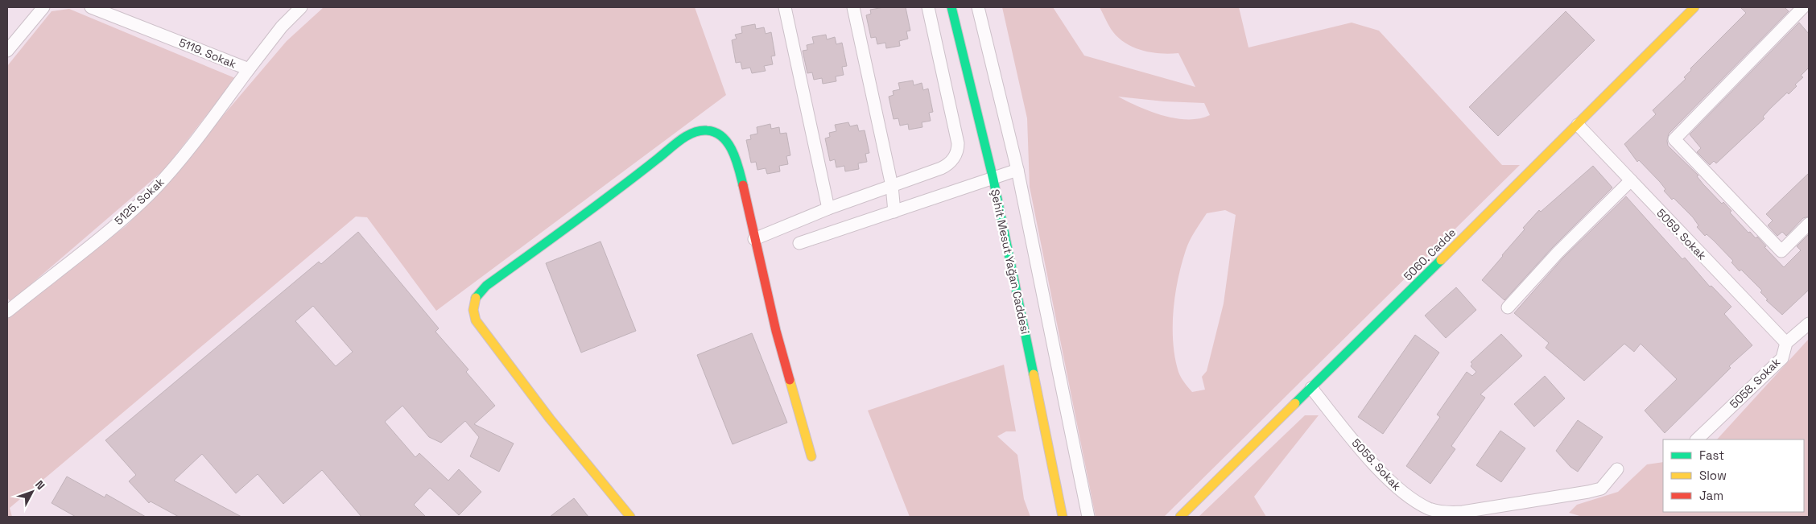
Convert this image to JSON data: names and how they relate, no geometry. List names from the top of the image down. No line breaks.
{"streets":{"street":["5119. Sokak","5125. Sokak","5059. Sokak","5060. Cadde","Şehit Mesut Yağan Caddesi","5058. Sokak"]},"crossings":[["5119. Sokak","5125. Sokak"],["5059. Sokak","5060. Cadde"],["5059. Sokak","5058. Sokak"],["5060. Cadde","5058. Sokak"]],"legend":["Fast","Slow","Jam"],"north":"top right"}
